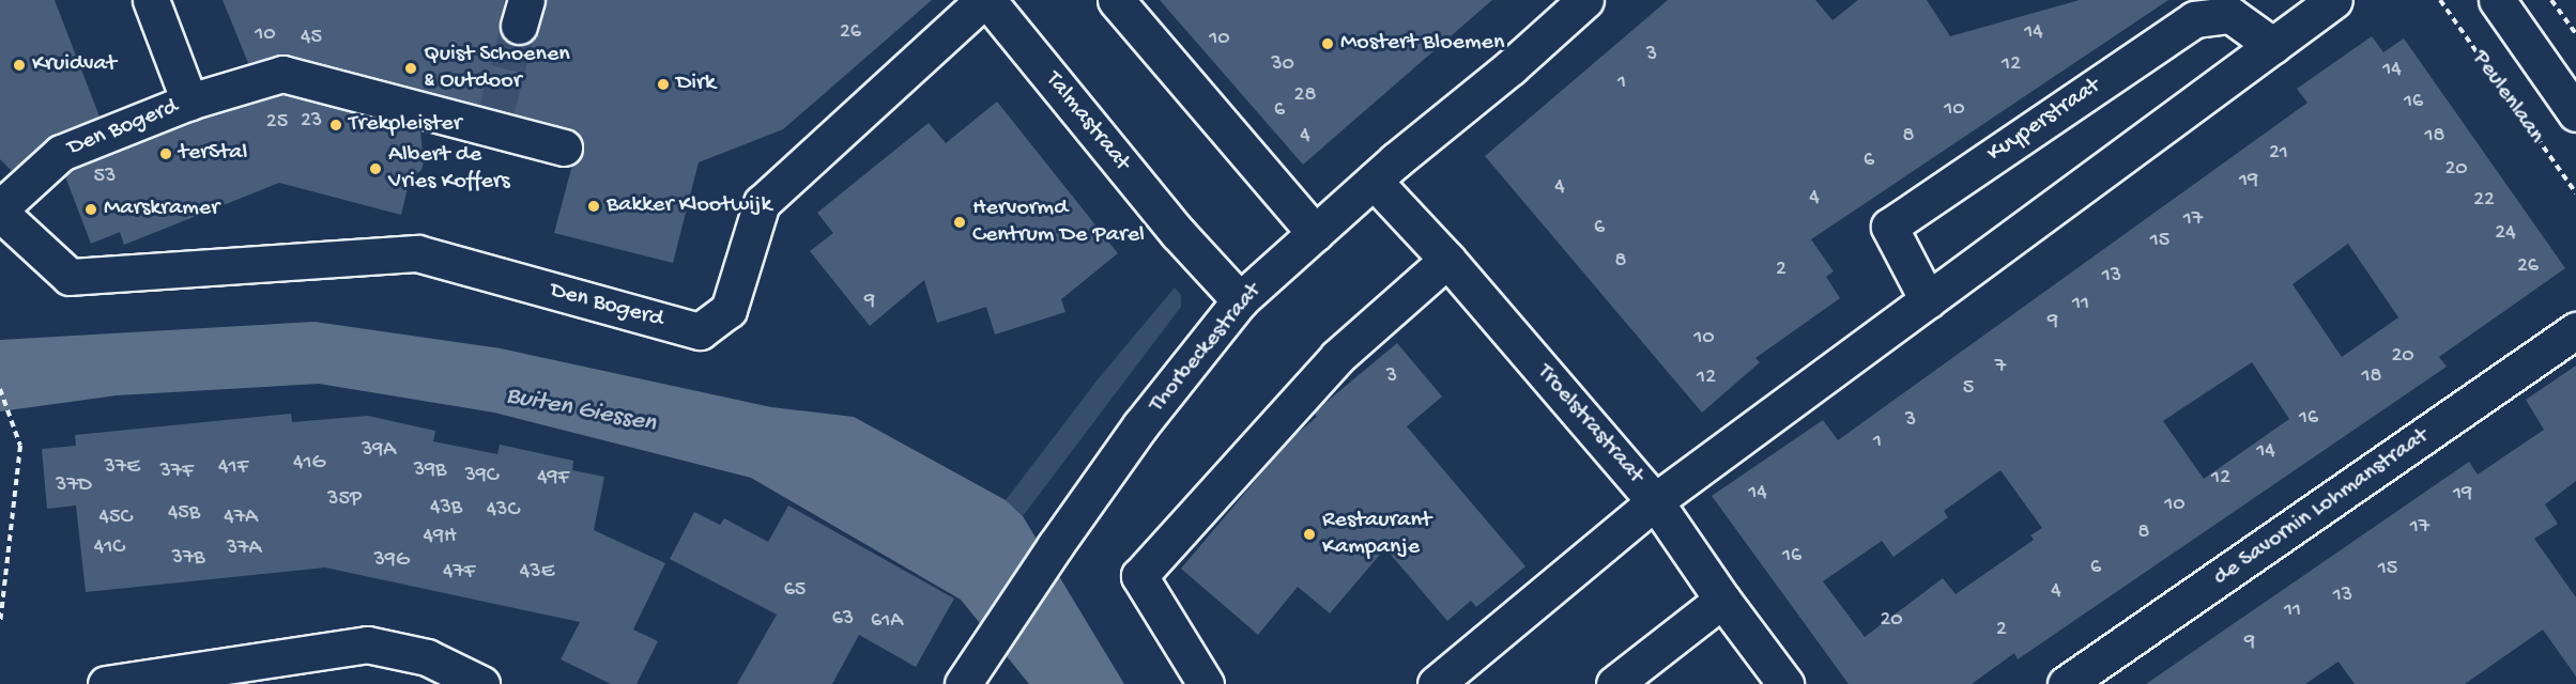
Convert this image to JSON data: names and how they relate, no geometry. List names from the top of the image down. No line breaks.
{"streets":{"street":["Peulenlaan","Kuyperstraat","Talmastraat","Den Bogerd","Thorbeckestraat","Troelstrastraat","de Savornin Lohmanstraat"]},"crossings":[["Talmastraat","Den Bogerd"],["Talmastraat","Thorbeckestraat"],["Thorbeckestraat","Troelstrastraat"]],"water":["Buiten Giessen"],"places":["Mostert Bloemen","Kruidvat","Quist Schoenen & Outdoor","Dirk","Trekpleister","terStal","Albert de Vries Koffers","Bakker Klootwijk","Marskramer","Hervormd Centrum De Parel","Restaurant Kampanje"],"house_numbers":["26","14","10","45","10","3","30","12","14","1","28","16","10","6","23","25","4","8","18","21","6","20","53","19","4","4","22","17","6","24","15","8","26","2","13","9","11","9","10","20","7","3","18","12","5","16","3","1","39A","14","41G","37E","41F","39B","37F","39C","49F","12","37D","14","19","35P","10","43B","43C","45B","45C","47A","17","8","49H","41C","37A","16","37B","39G","6","15","47F","43E","65","4","13","11","63","20","61A","2","9"]}
